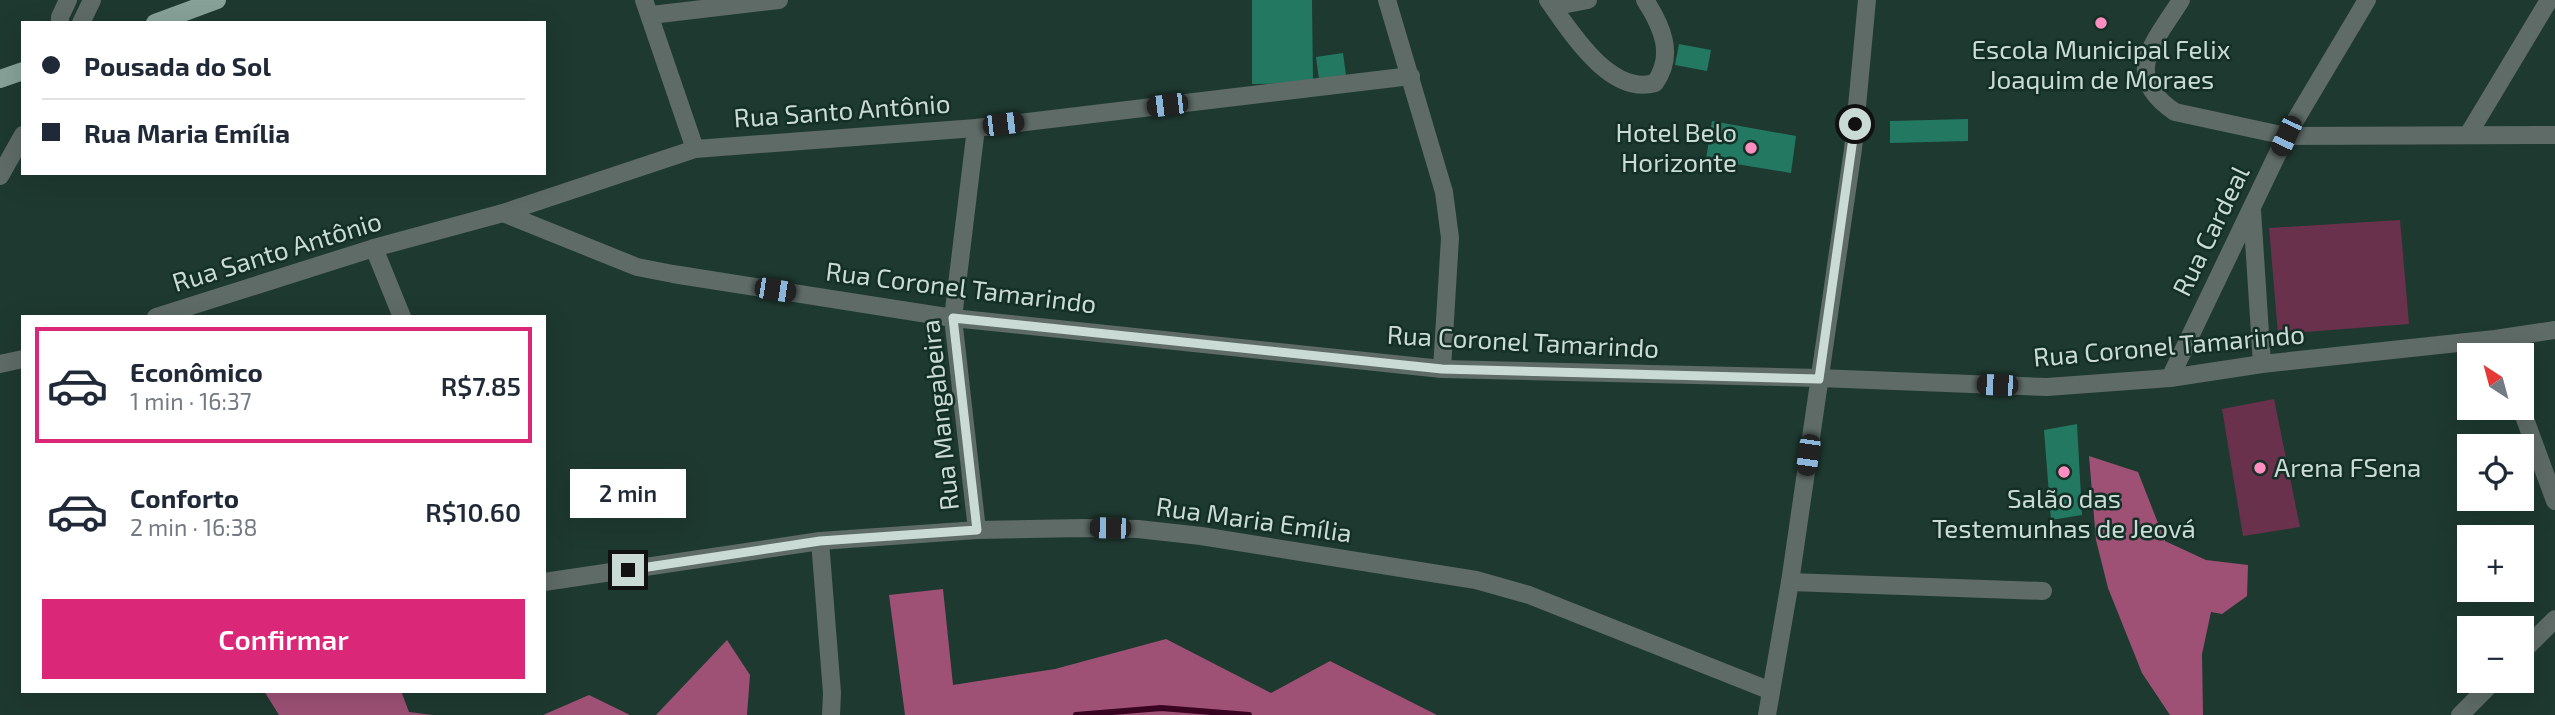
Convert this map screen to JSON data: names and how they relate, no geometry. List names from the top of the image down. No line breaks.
{"streets":{"street":["Rua Santo Antônio","Rua Cardeal","Rua Coronel Tamarindo","Rua Mangabeira","Rua Maria Emília"]},"crossings":[["Rua Santo Antônio","Rua Coronel Tamarindo"],["Rua Santo Antônio","Rua Mangabeira"],["Rua Cardeal","Rua Coronel Tamarindo"],["Rua Coronel Tamarindo","Rua Mangabeira"],["Rua Mangabeira","Rua Maria Emília"]],"places":["Escola Municipal Felix Joaquim de Moraes","Hotel Belo Horizonte","Arena FSena","Salão das Testemunhas de Jeová"],"north":"top left","page":{"banner":["Pousada do Sol","Rua Maria Emília"],"list":[{"name":"Econômico","note":"1 min · 16:37","value":"R$7.85"},{"name":"Conforto","note":"2 min · 16:38","value":"R$10.60"}],"map_buttons":["+","−"],"bubble":"2 min","buttons":"Confirmar"}}
